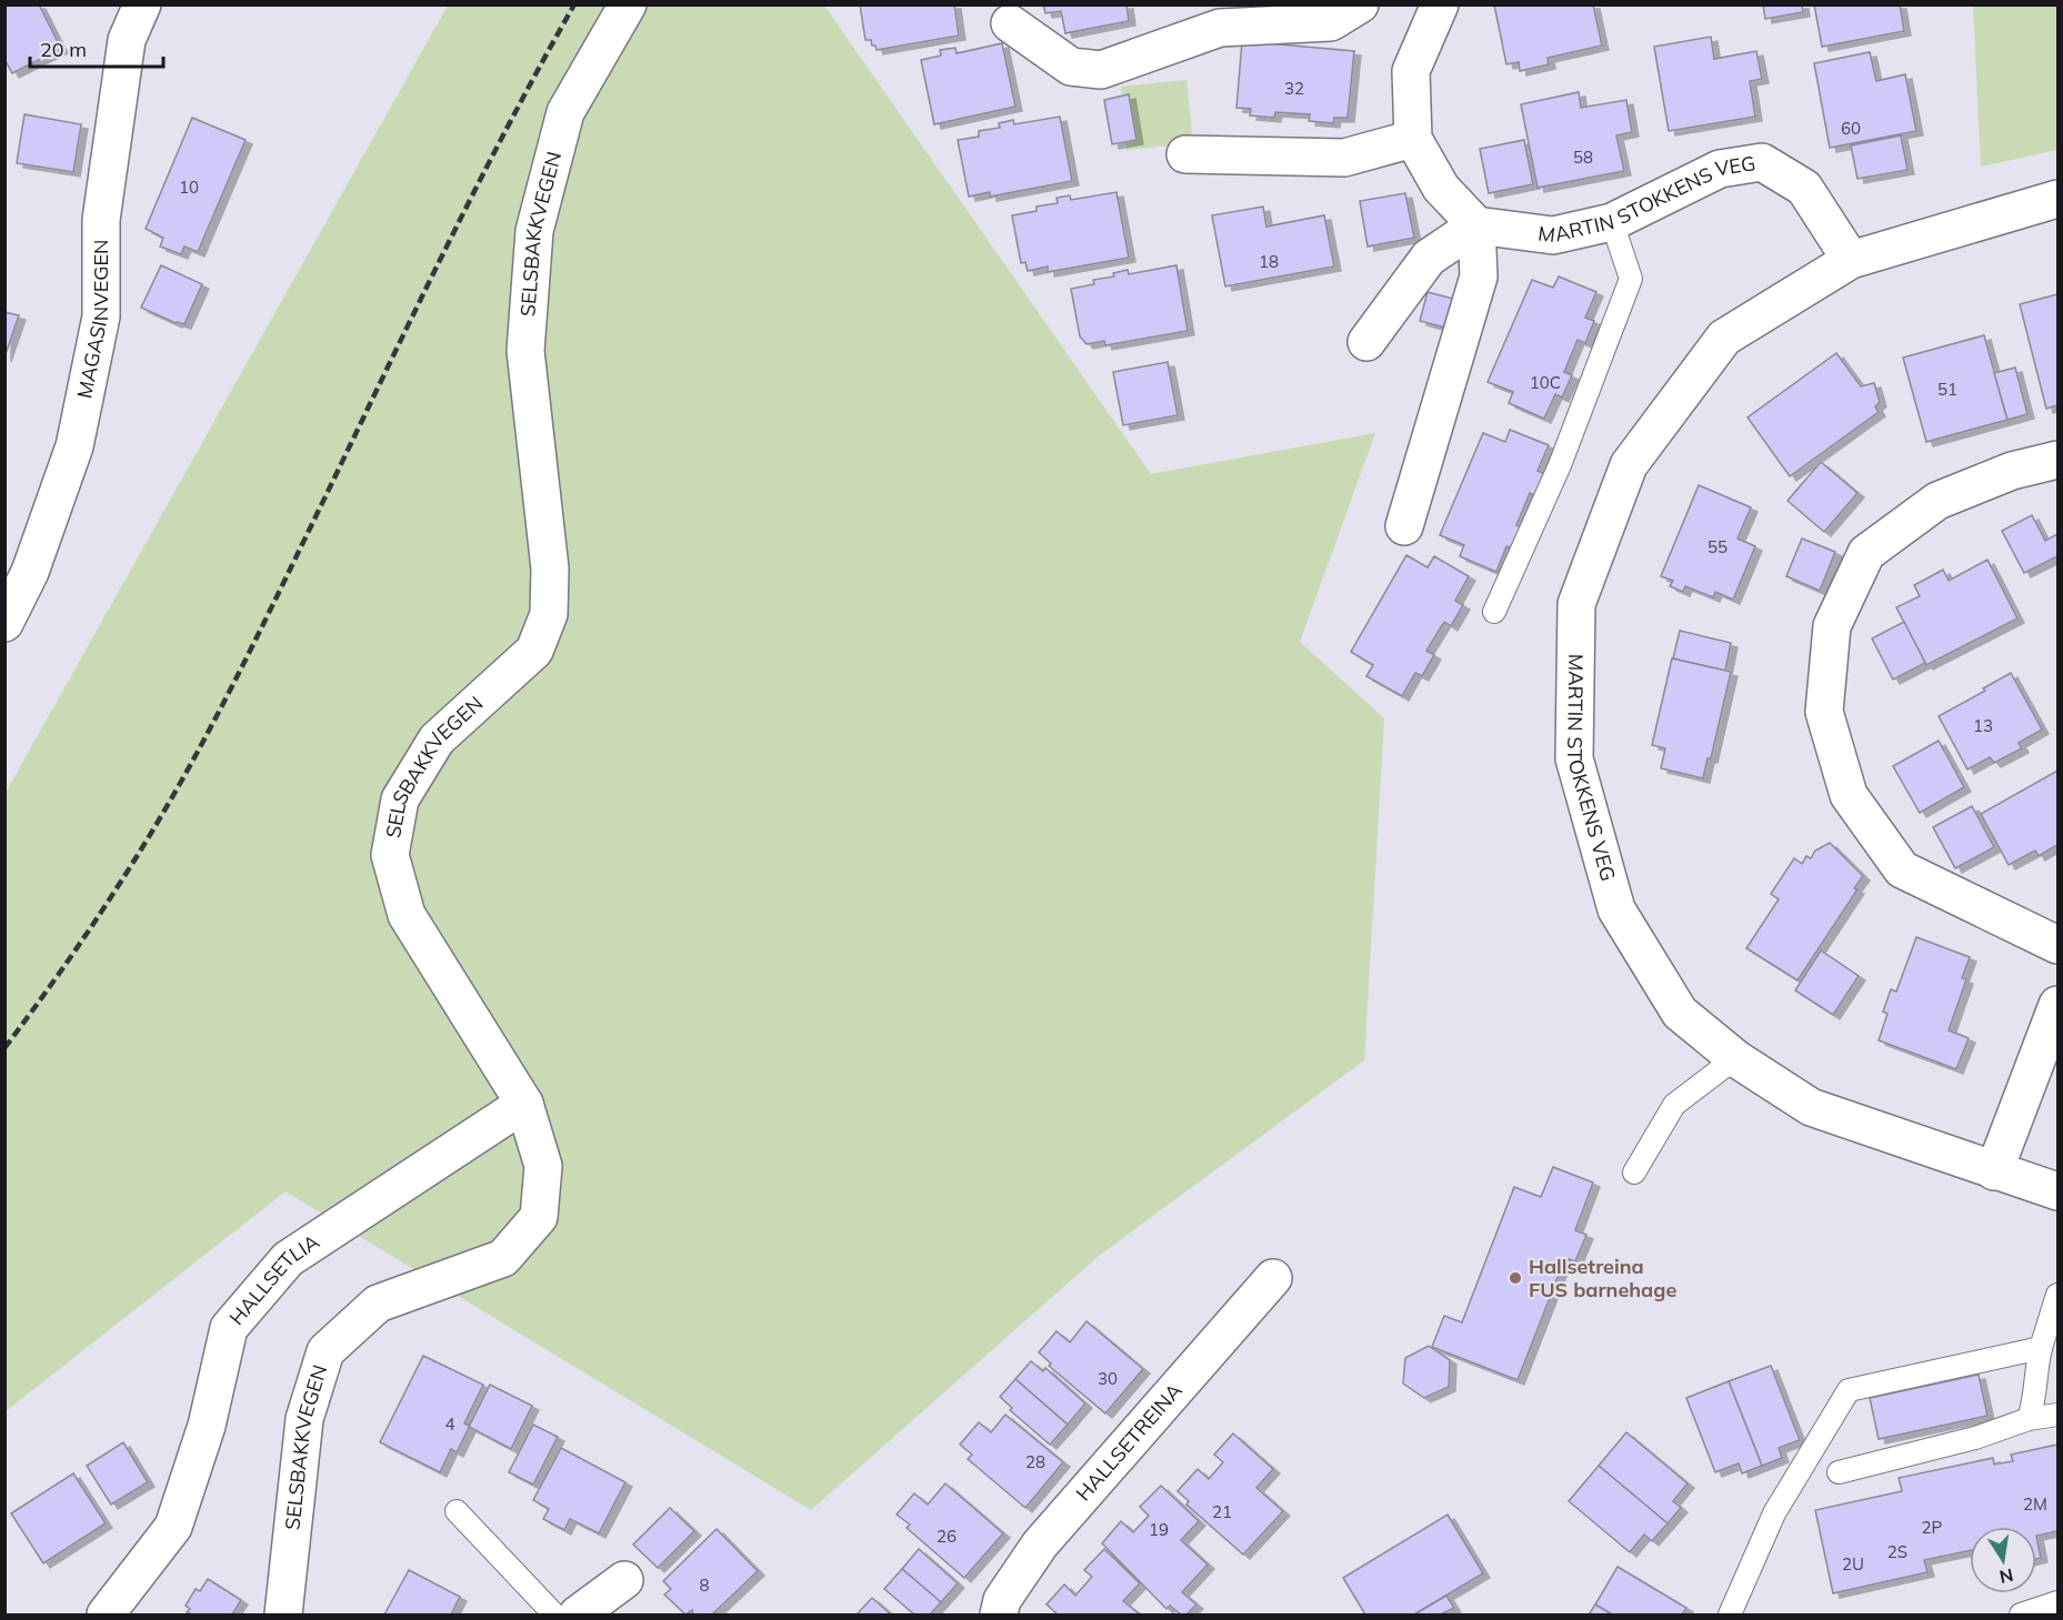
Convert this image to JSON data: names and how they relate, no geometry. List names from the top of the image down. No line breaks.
{"streets":{"street":["MARTIN STOKKENS VEG","SELSBAKKVEGEN","MAGASINVEGEN","HALLSETLIA","HALLSETREINA"]},"crossings":[["SELSBAKKVEGEN","HALLSETLIA"]],"places":["Hallsetreina FUS barnehage"],"house_numbers":["32","60","58","10","18","10C","51","55","13","30","4","28","2M","21","2P","19","26","2S","2U","8"],"scale_bar":"20 m","north":"bottom"}
